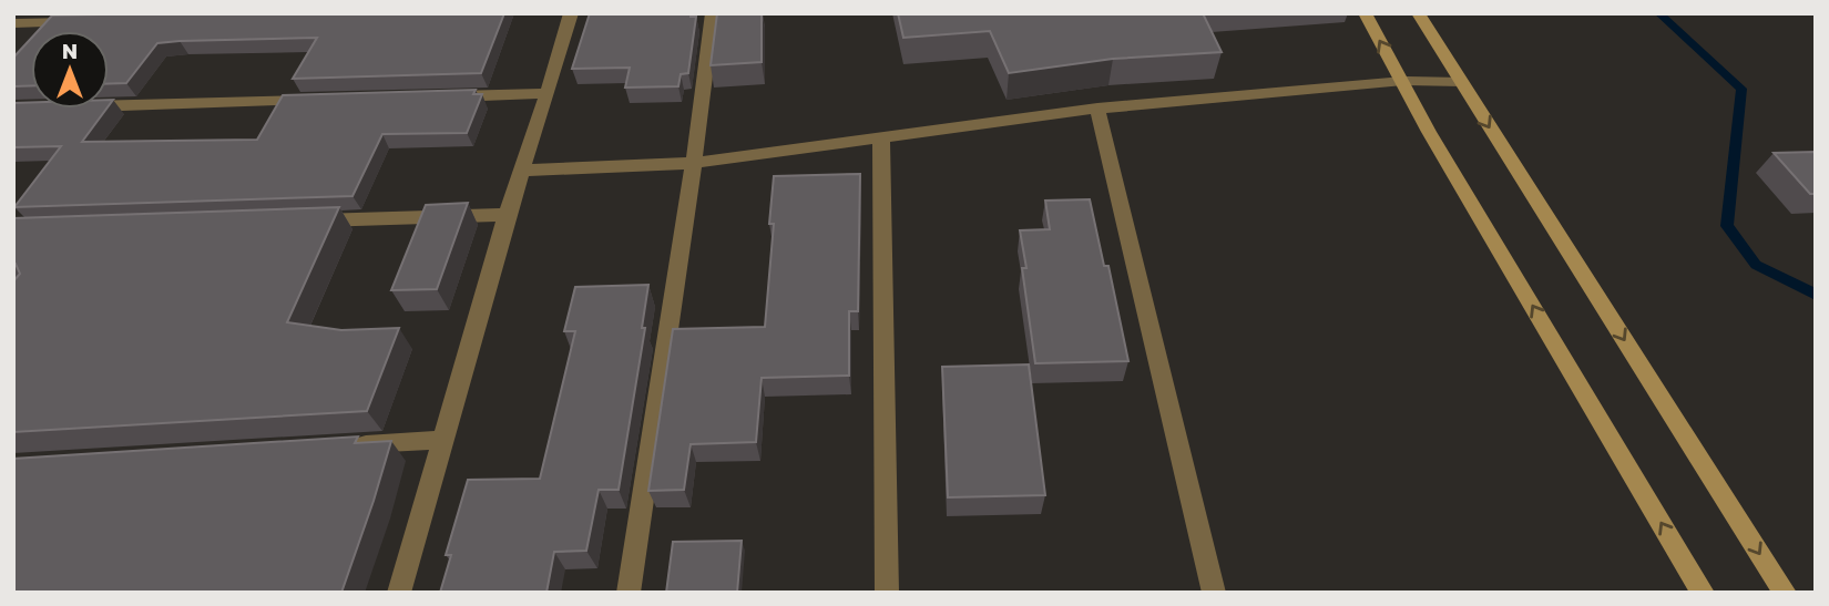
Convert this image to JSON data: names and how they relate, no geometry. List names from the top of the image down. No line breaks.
{"north":"top"}
